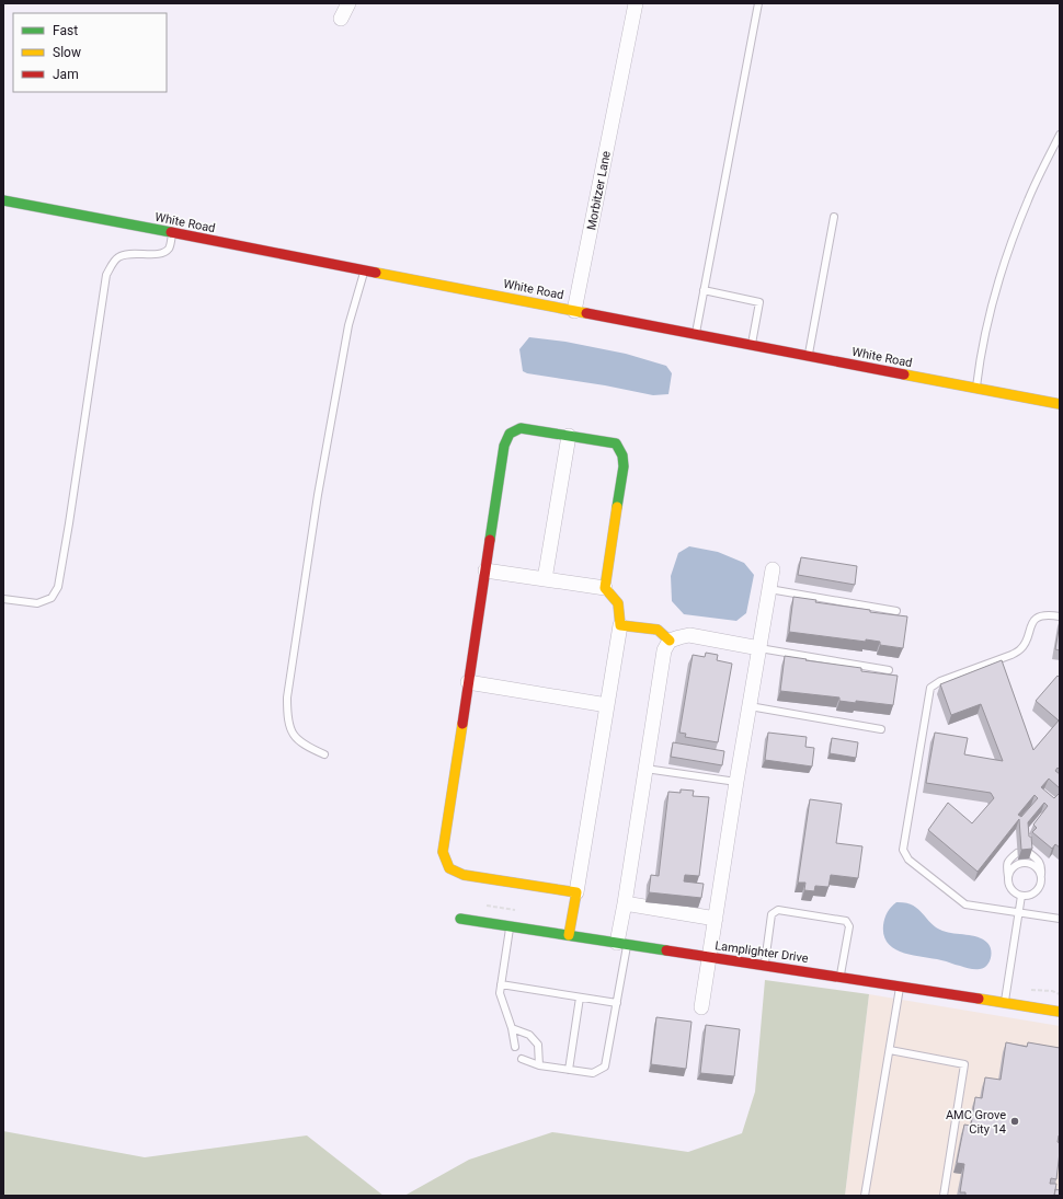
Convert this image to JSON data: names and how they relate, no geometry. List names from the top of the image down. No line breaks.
{"streets":{"street":["Morbitzer Lane","White Road","Lamplighter Drive"]},"crossings":[["Morbitzer Lane","White Road"]],"places":["AMC Grove City 14"],"legend":["Fast","Slow","Jam"]}
